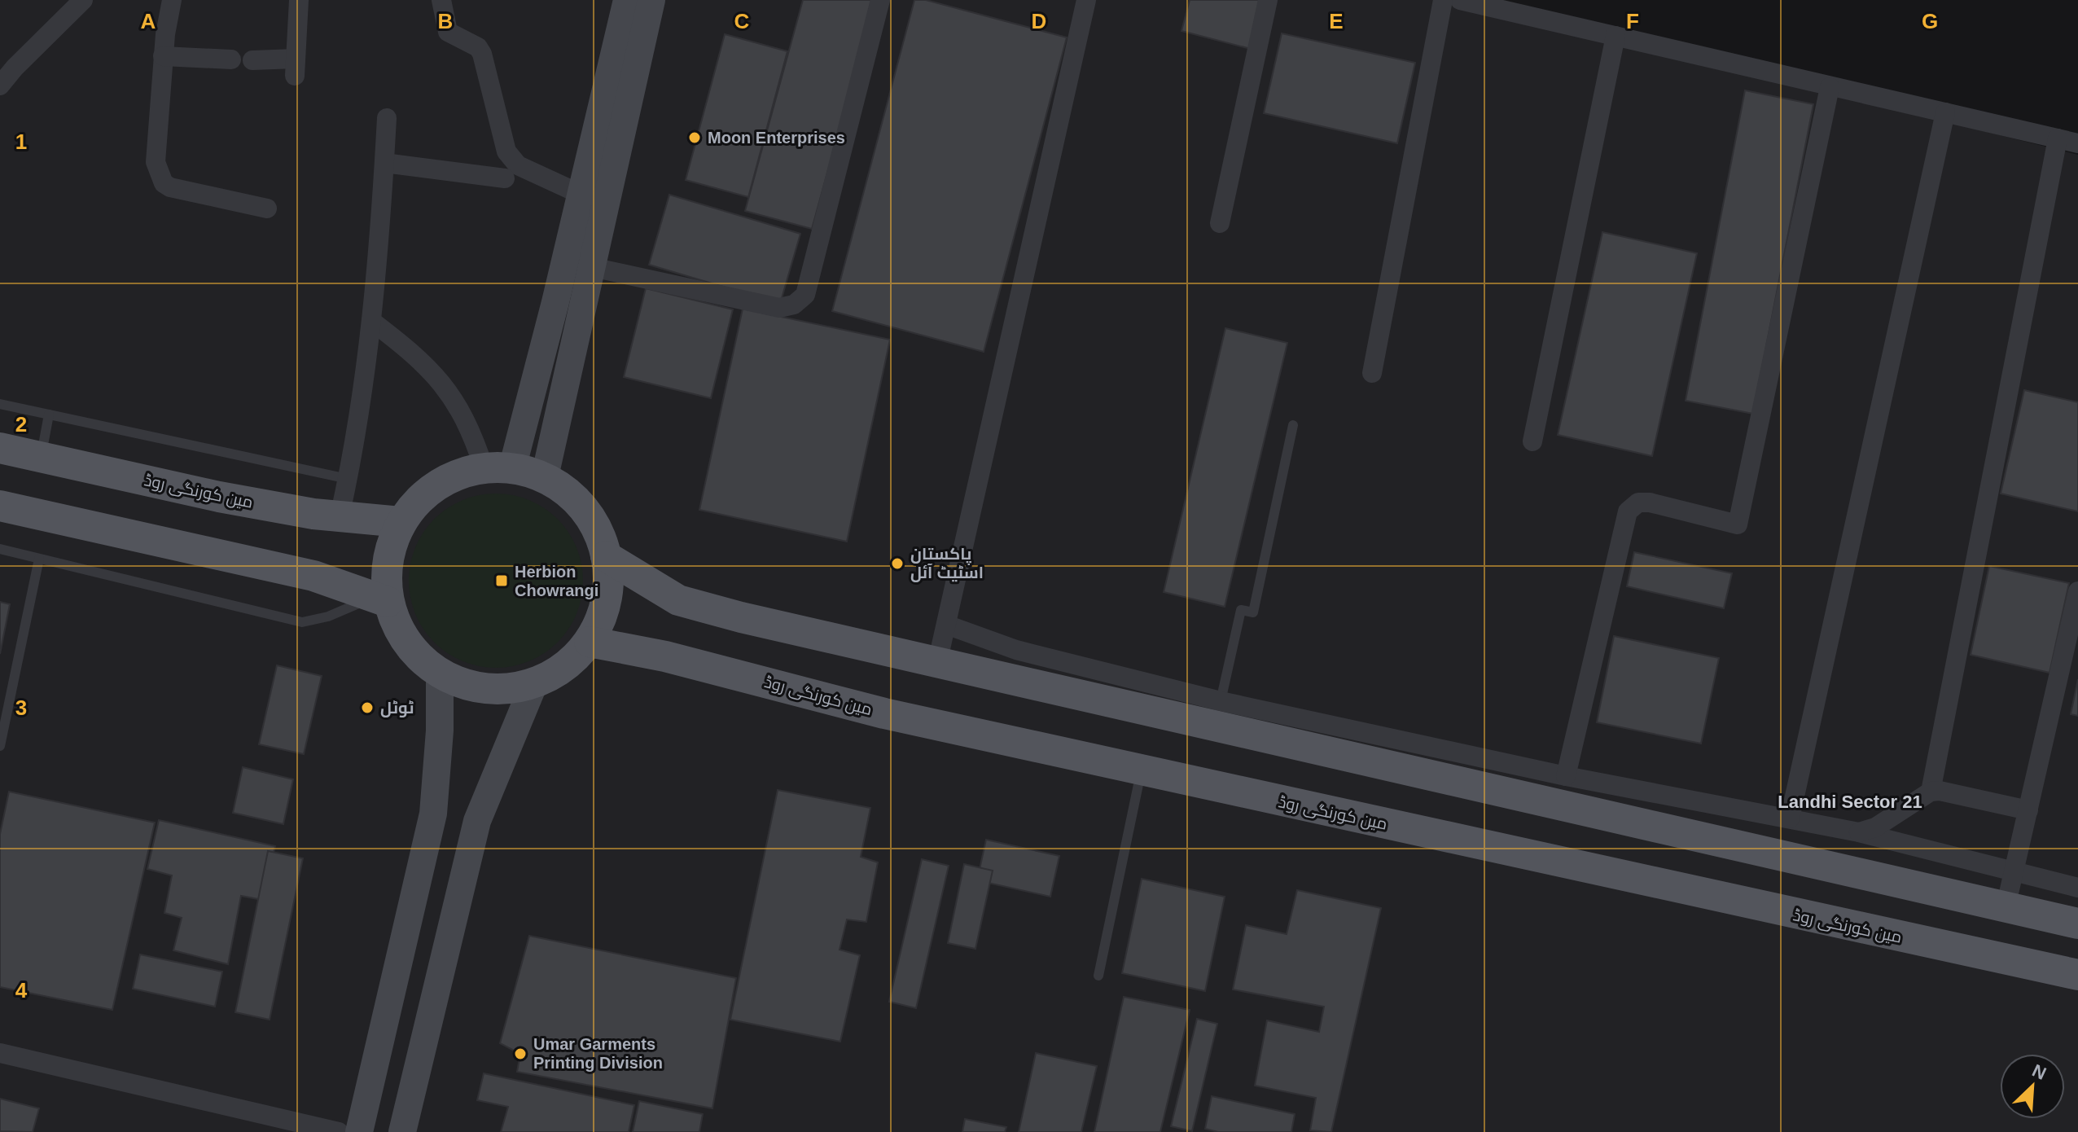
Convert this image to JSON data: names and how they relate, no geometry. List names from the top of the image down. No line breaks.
{"streets":{"main road":["مین کورنگی روڈ"]},"districts":["Landhi Sector 21"],"places":{"other":["Moon Enterprises","پاکستان اسٹیٹ آئل","ٹوٹل","Umar Garments Printing Division"],"transit":["Herbion Chowrangi"]},"north":"top right","grid":{"columns":["A","B","C","D","E","F","G"],"rows":["1","2","3","4"]}}
